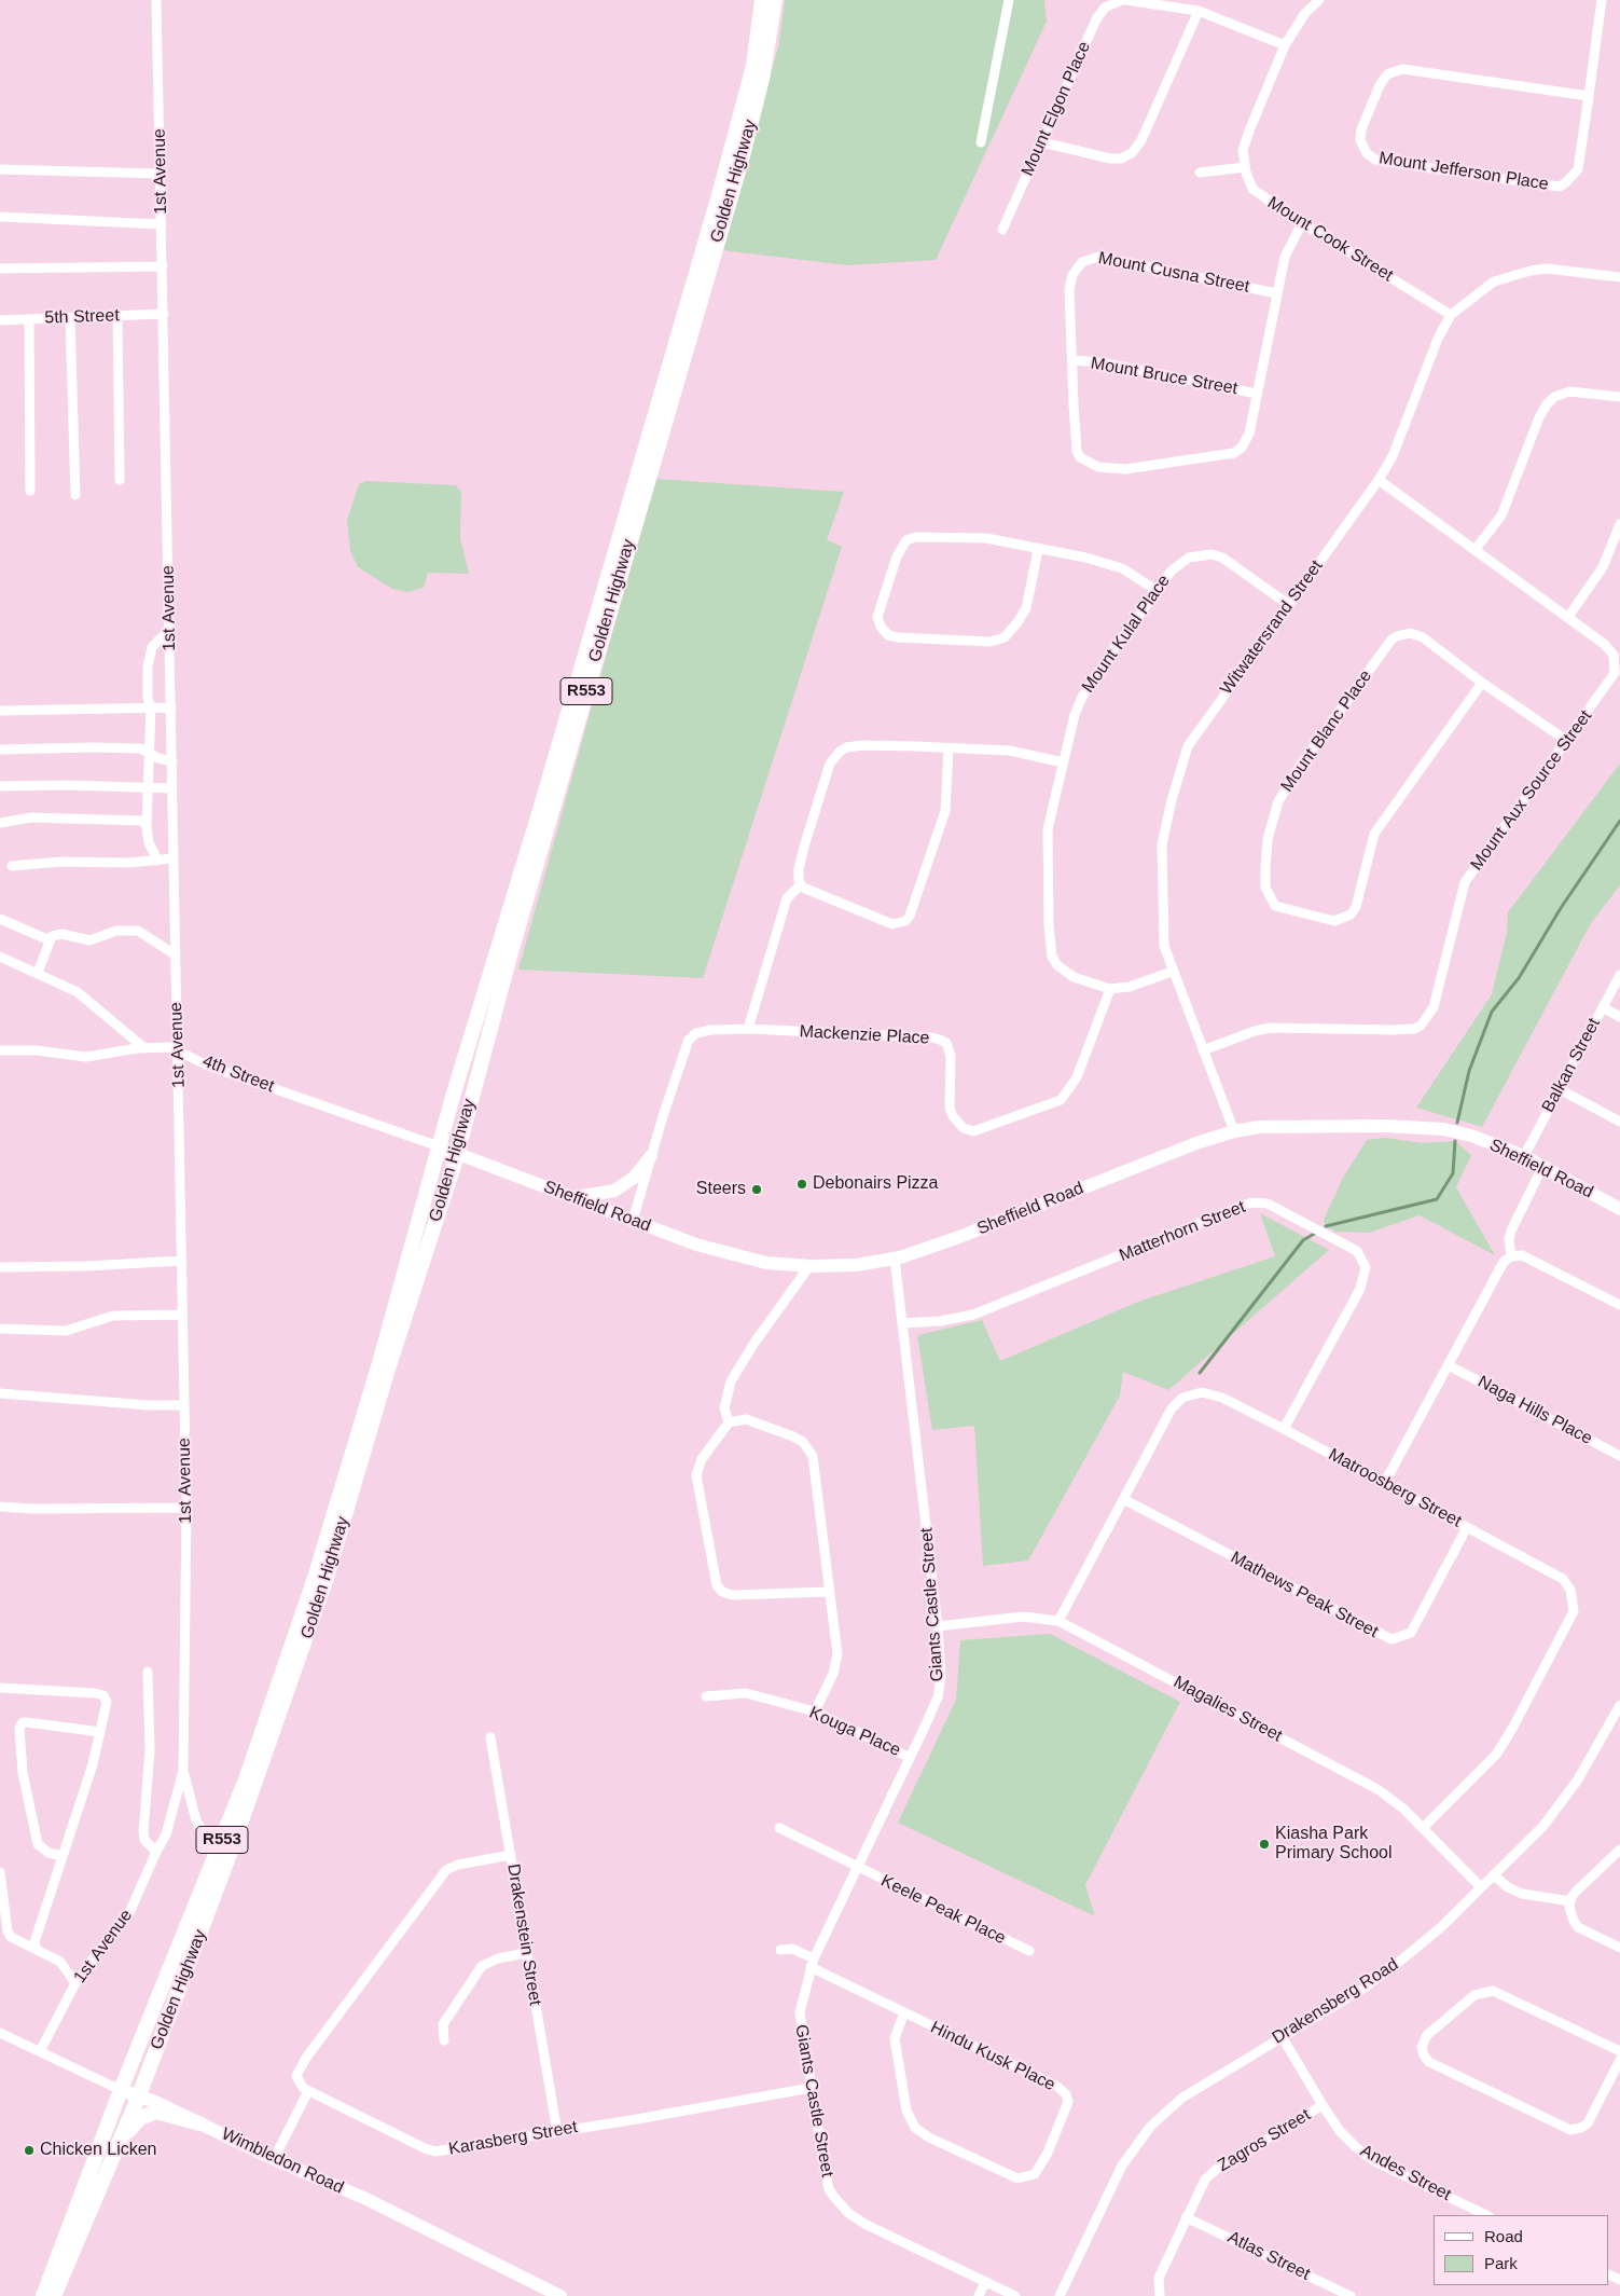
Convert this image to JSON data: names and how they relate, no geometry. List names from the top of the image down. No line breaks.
{"streets":{"main road":["Golden Highway","R553"],"street":["Mount Elgon Place","1st Avenue","Mount Jefferson Place","Mount Cook Street","Mount Cusna Street","5th Street","Mount Bruce Street","Witwatersrand Street","Mount Kulal Place","Mount Blanc Place","Mount Aux Source Street","Mackenzie Place","Balkan Street","4th Street","Sheffield Road","Matterhorn Street","Naga Hills Place","Matroosberg Street","Mathews Peak Street","Giants Castle Street","Magalies Street","Kouga Place","Keele Peak Place","Drakenstein Street","Drakensberg Road","Hindu Kusk Place","Karasberg Street","Zagros Street","Wimbledon Road","Andes Street","Atlas Street"]},"crossings":[["Mount Elgon Place","Mount Cook Street"],["1st Avenue","5th Street"],["1st Avenue","4th Street"],["1st Avenue","Wimbledon Road"],["Golden Highway","4th Street"],["Golden Highway","Sheffield Road"],["Golden Highway","Wimbledon Road"],["Mount Cook Street","Mount Cusna Street"],["Mount Cook Street","Witwatersrand Street"],["Mount Cusna Street","Mount Bruce Street"],["Witwatersrand Street","Mount Kulal Place"],["Witwatersrand Street","Mount Aux Source Street"],["Witwatersrand Street","Sheffield Road"],["Mount Kulal Place","Mackenzie Place"],["Mount Blanc Place","Mount Aux Source Street"],["Mackenzie Place","Sheffield Road"],["Balkan Street","Sheffield Road"],["4th Street","Sheffield Road"],["Sheffield Road","Giants Castle Street"],["Matterhorn Street","Matroosberg Street"],["Matterhorn Street","Giants Castle Street"],["Matroosberg Street","Mathews Peak Street"],["Matroosberg Street","Magalies Street"],["Giants Castle Street","Magalies Street"],["Giants Castle Street","Kouga Place"],["Giants Castle Street","Keele Peak Place"],["Giants Castle Street","Hindu Kusk Place"],["Giants Castle Street","Karasberg Street"],["Magalies Street","Drakensberg Road"],["Drakenstein Street","Karasberg Street"],["Drakensberg Road","Andes Street"],["Zagros Street","Andes Street"],["Zagros Street","Atlas Street"]],"places":["Debonairs Pizza","Steers","Kiasha Park Primary School","Chicken Licken"],"legend":["Road","Park"]}
